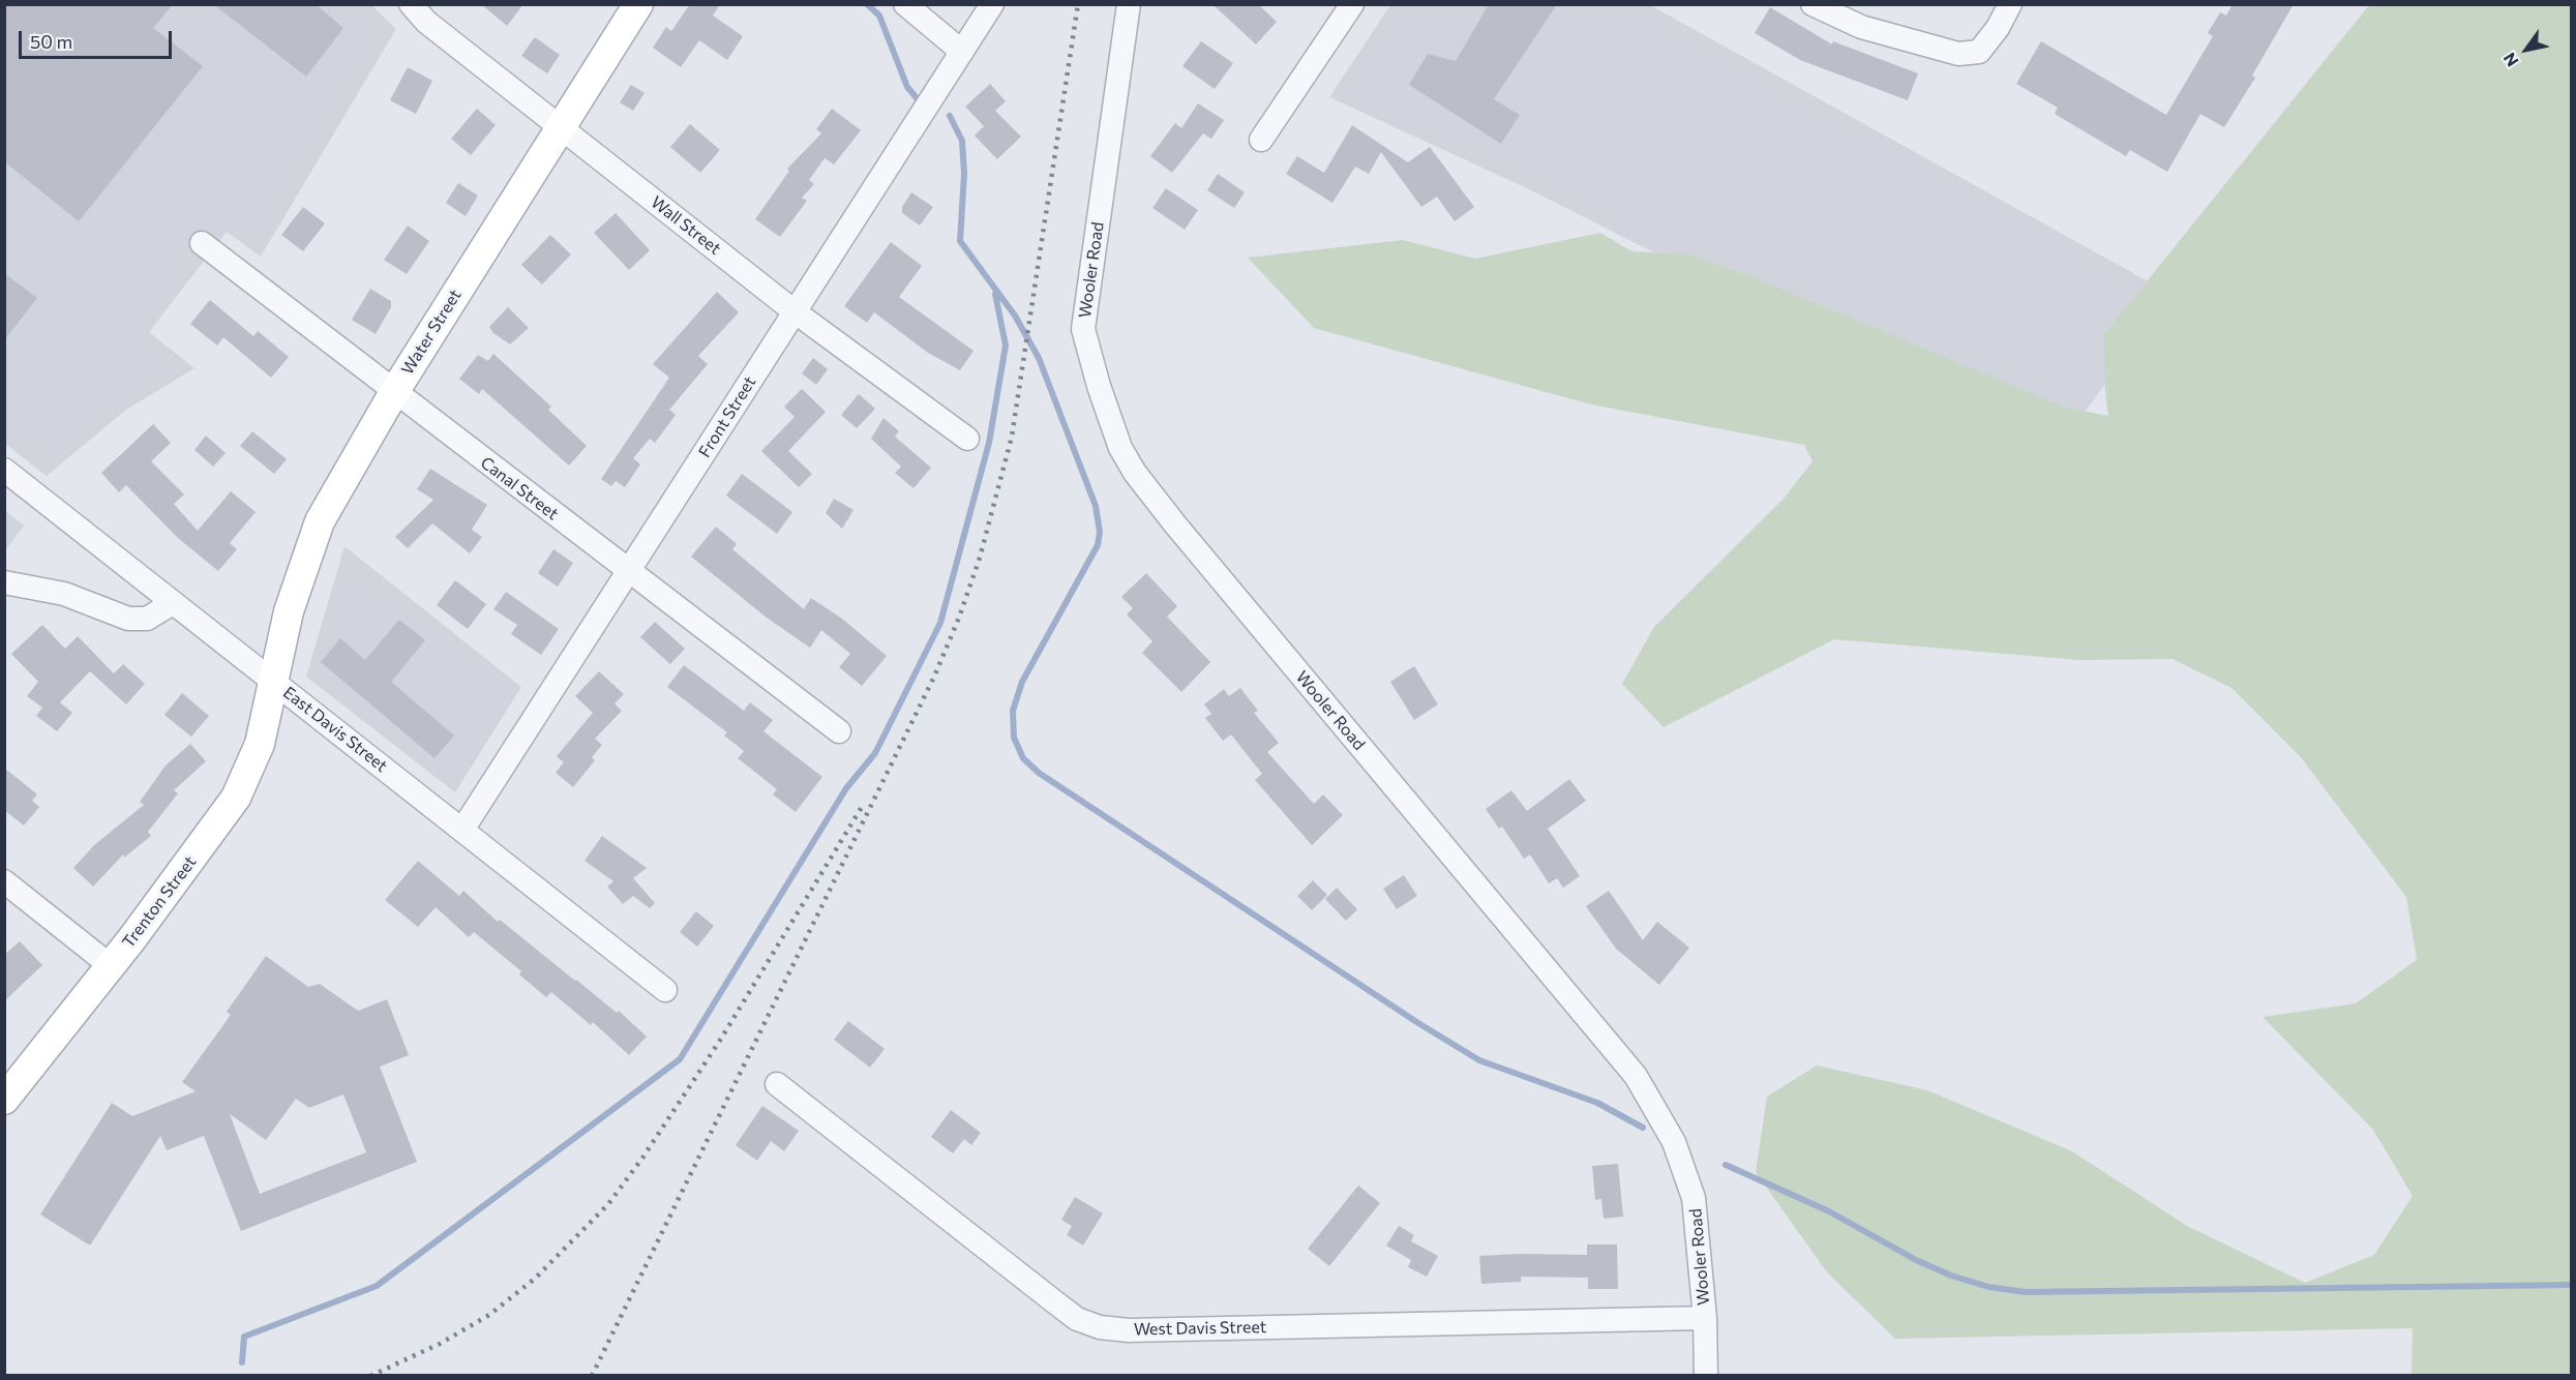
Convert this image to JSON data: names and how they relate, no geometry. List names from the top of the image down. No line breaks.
{"streets":{"main road":["Water Street","Trenton Street"],"street":["Wall Street","Wooler Road","Front Street","Canal Street","East Davis Street","West Davis Street"]},"crossings":[["Wall Street","Water Street"],["Wall Street","Front Street"],["Wooler Road","West Davis Street"],["Water Street","Canal Street"],["Water Street","East Davis Street"],["Water Street","Trenton Street"],["Front Street","Canal Street"],["Front Street","East Davis Street"],["East Davis Street","Trenton Street"]],"scale_bar":"50 m","north":"bottom left"}
